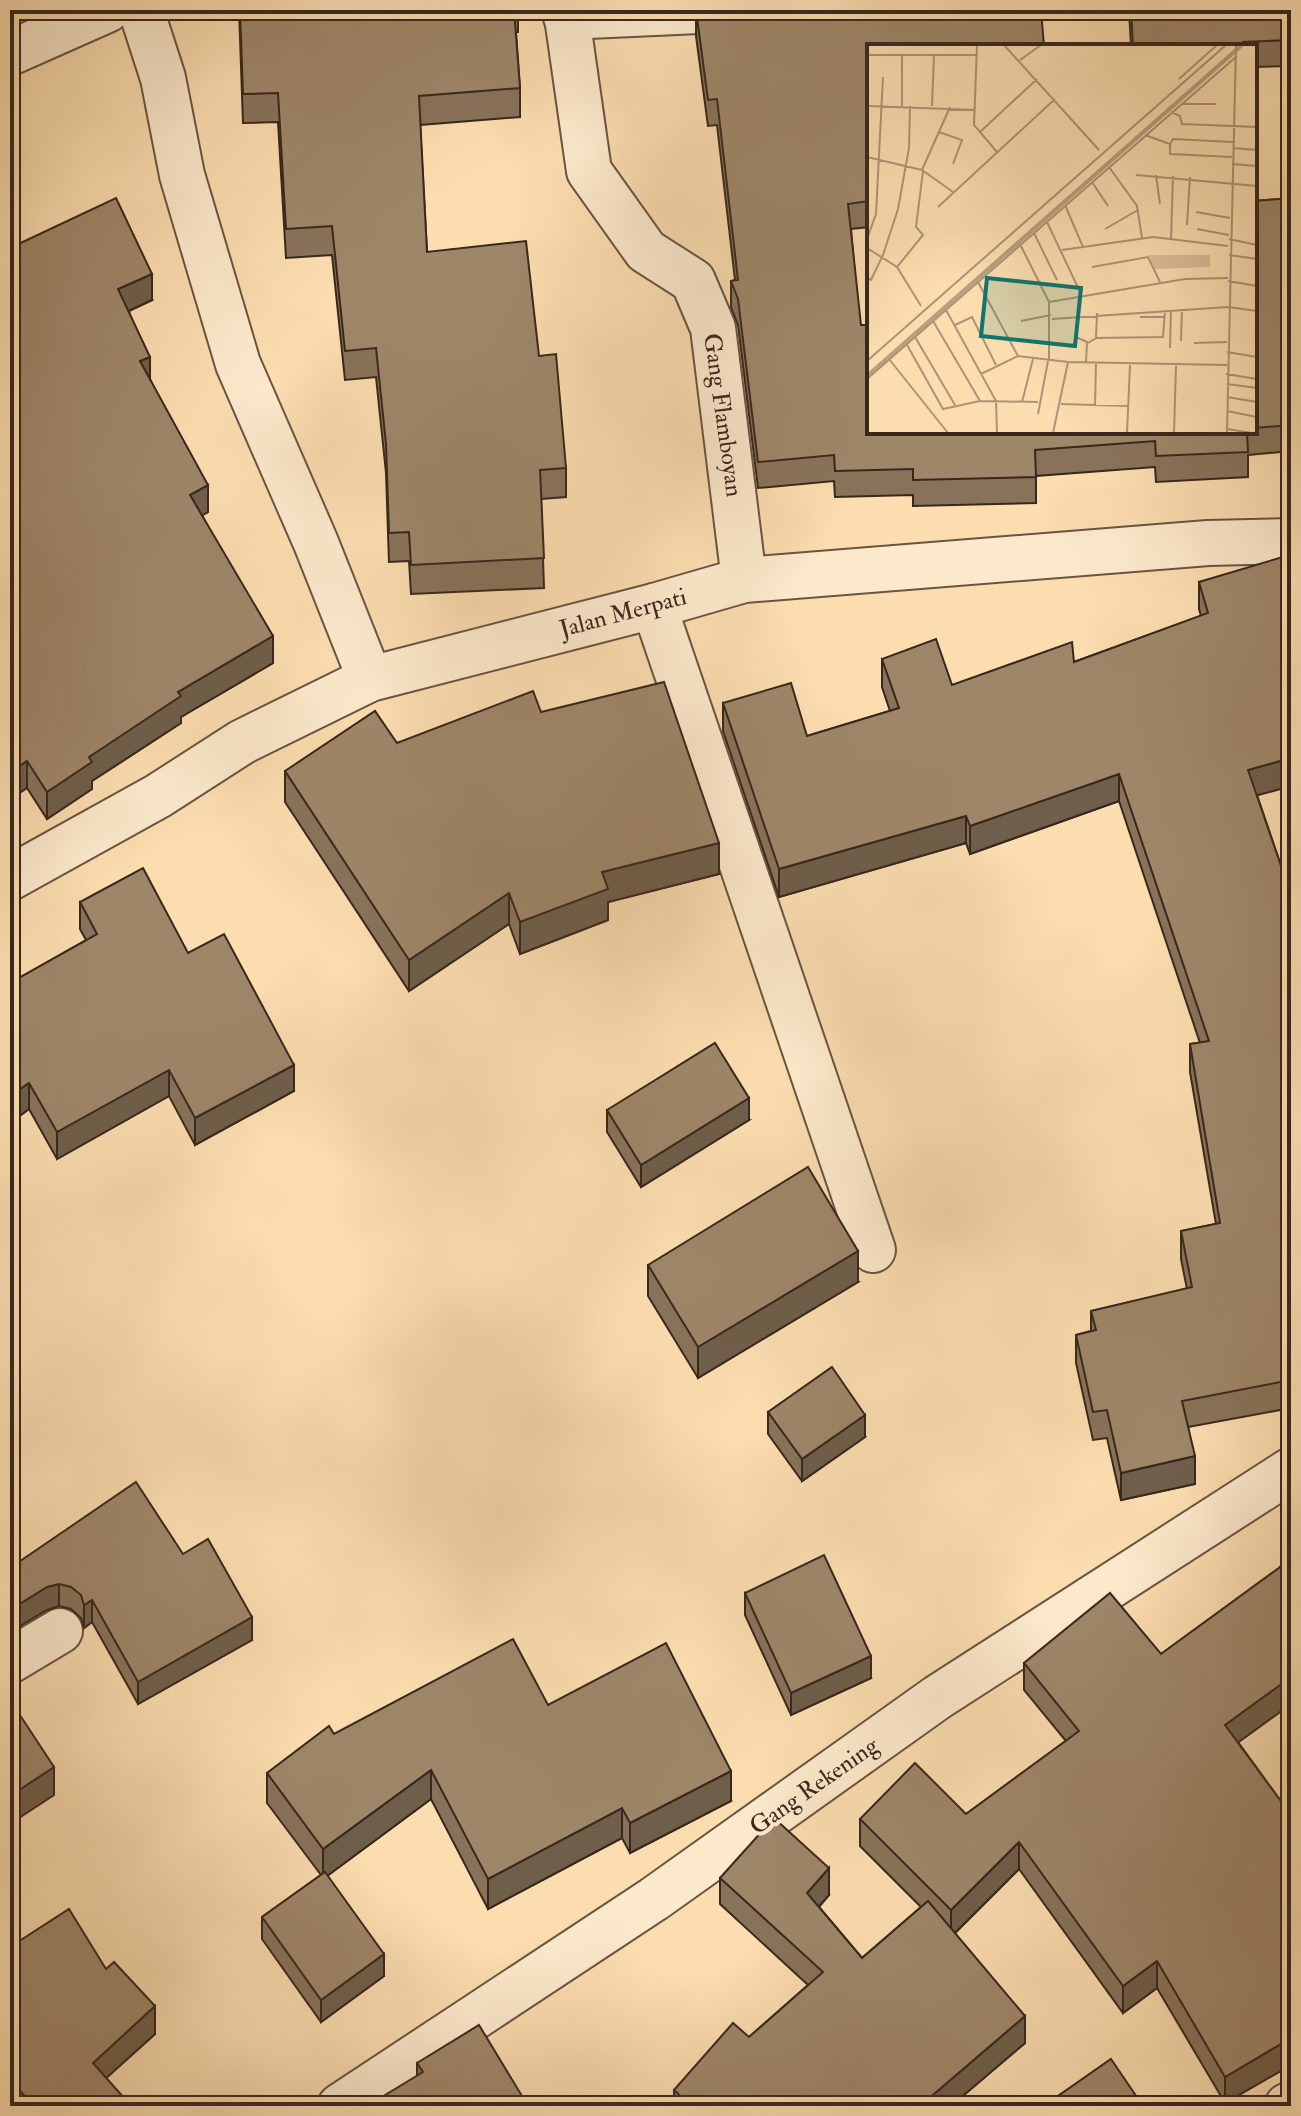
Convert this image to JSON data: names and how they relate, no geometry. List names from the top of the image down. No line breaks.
{"streets":{"street":["Gang Flamboyan","Jalan Merpati","Gang Rekening"]},"crossings":[["Gang Flamboyan","Jalan Merpati"]]}
